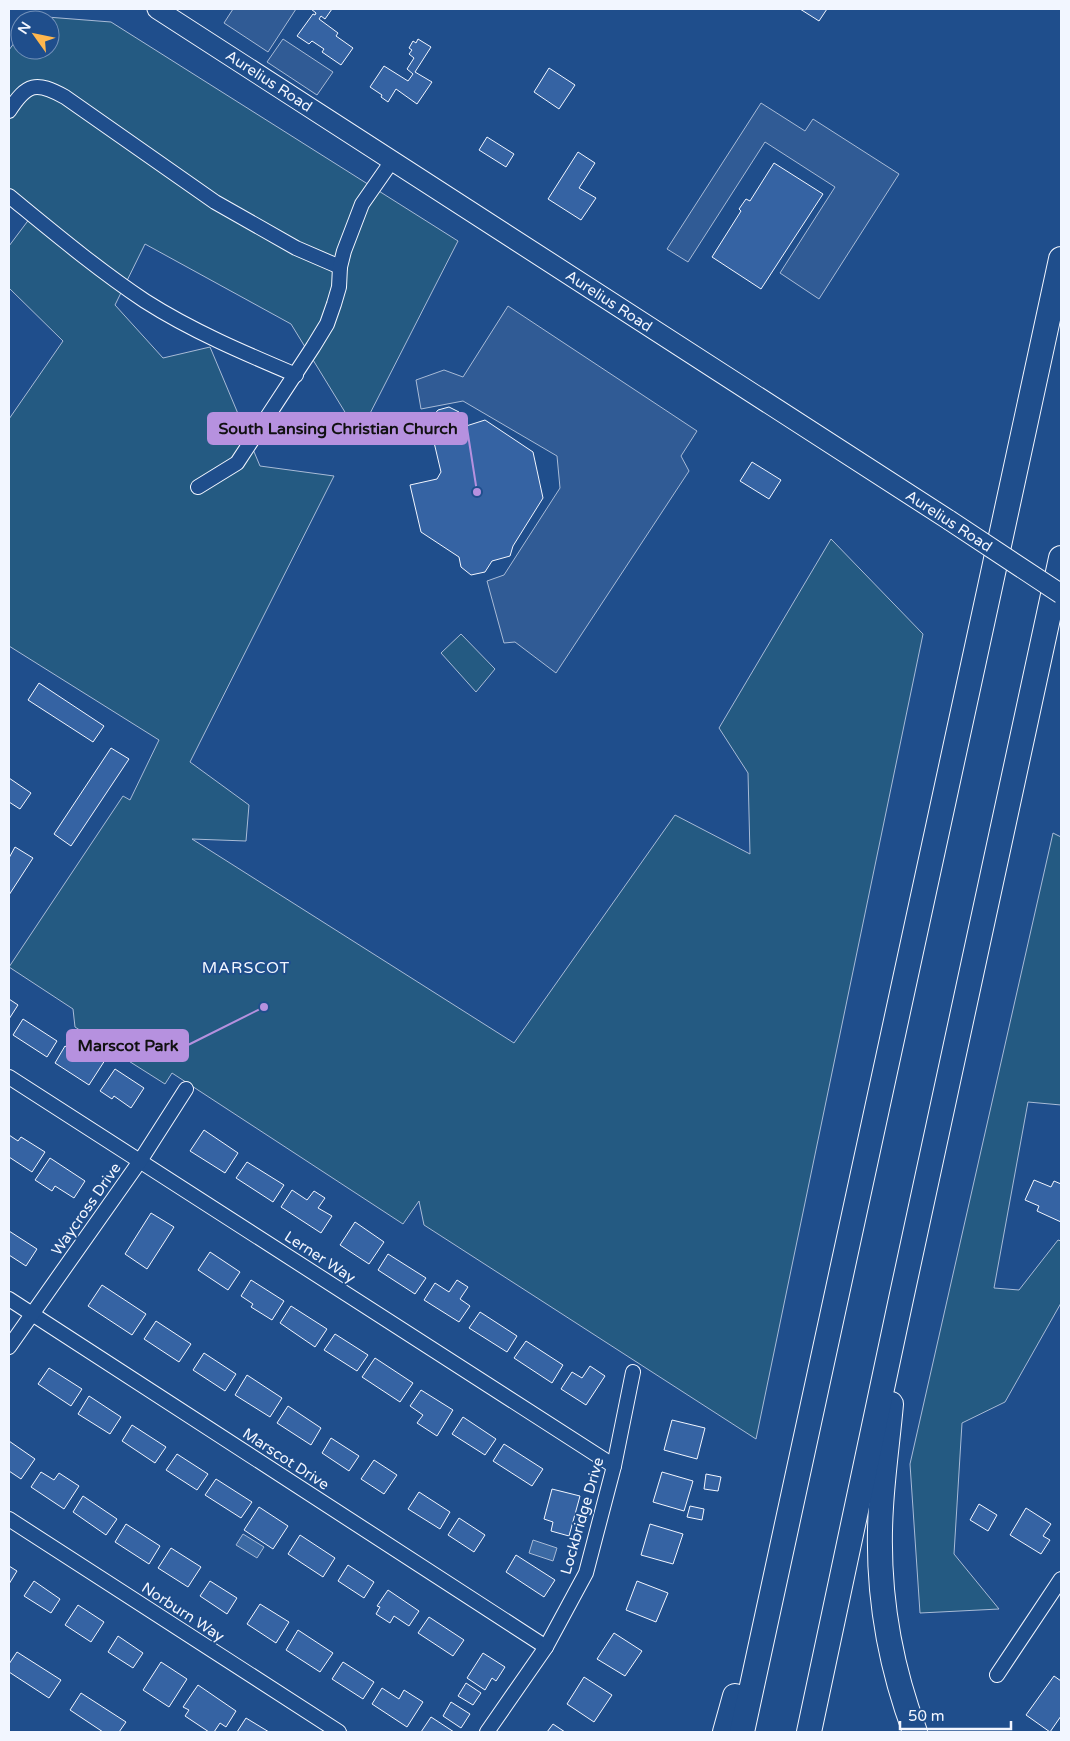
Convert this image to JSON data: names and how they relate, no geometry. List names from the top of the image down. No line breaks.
{"streets":{"street":["Aurelius Road","Waycross Drive","Lerner Way","Marscot Drive","Lockbridge Drive","Norburn Way"]},"crossings":[["Waycross Drive","Lerner Way"],["Waycross Drive","Marscot Drive"],["Lerner Way","Lockbridge Drive"],["Marscot Drive","Lockbridge Drive"]],"districts":["MARSCOT"],"places":["South Lansing Christian Church","Marscot Park"],"scale_bar":"50 m","north":"top left"}
